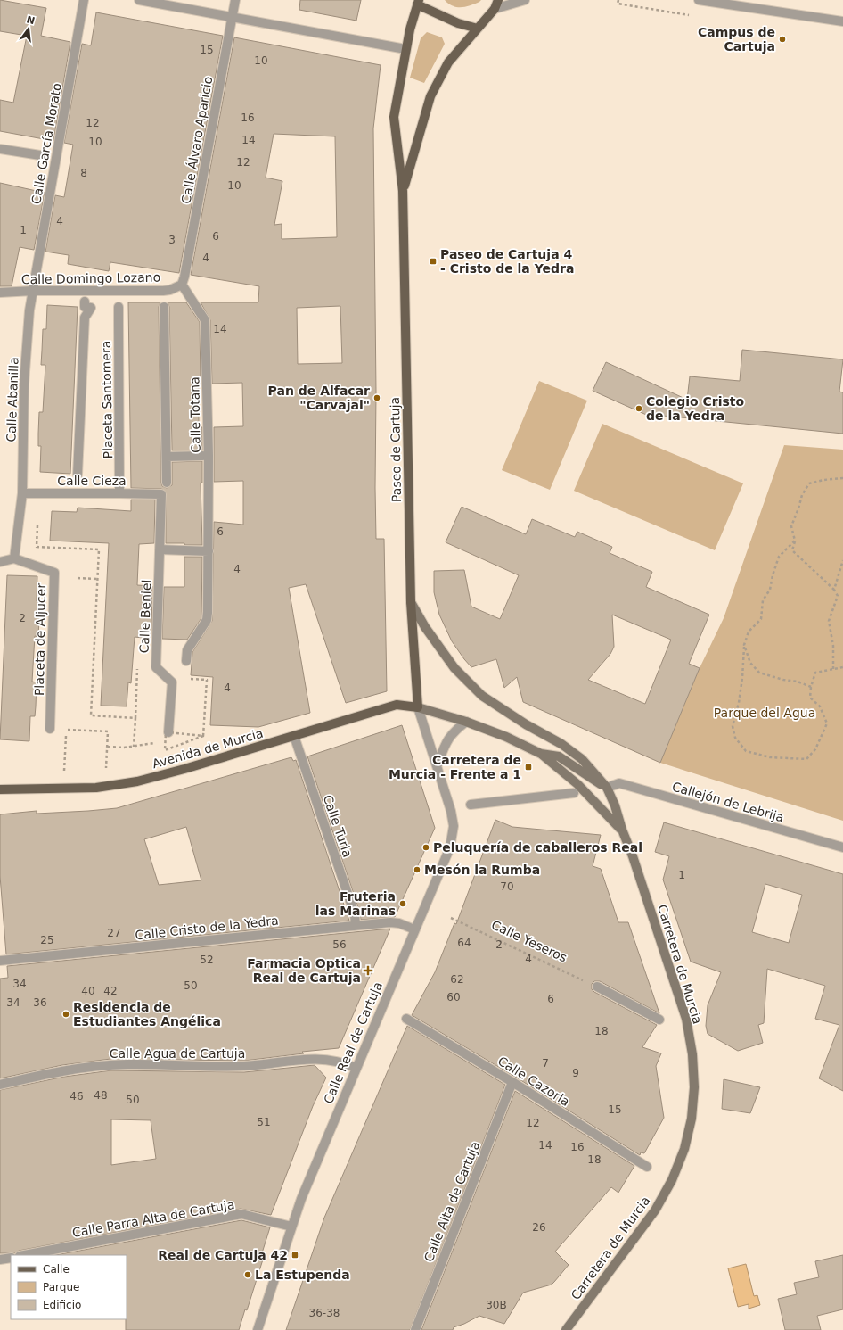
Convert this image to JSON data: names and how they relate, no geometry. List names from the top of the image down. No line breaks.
{"streets":{"main road":["Paseo de Cartuja","Avenida de Murcia","Carretera de Murcia"],"street":["Calle Álvaro Aparicio","Calle García Morato","Calle Domingo Lozano","Calle Abanilla","Placeta Santomera","Calle Totana","Calle Cieza","Calle Beniel","Placeta de Aljucer","Callejón de Lebrija","Calle Turia","Calle Cristo de la Yedra","Calle Real de Cartuja","Calle Agua de Cartuja","Calle Cazorla","Calle Alta de Cartuja","Calle Parra Alta de Cartuja"],"path":["Calle Yeseros"]},"crossings":[["Calle Álvaro Aparicio","Calle Domingo Lozano"],["Calle Álvaro Aparicio","Calle Totana"],["Calle García Morato","Calle Domingo Lozano"],["Calle García Morato","Calle Abanilla"],["Calle Domingo Lozano","Calle Abanilla"],["Calle Domingo Lozano","Calle Totana"],["Calle Abanilla","Calle Cieza"],["Calle Abanilla","Placeta de Aljucer"],["Placeta Santomera","Calle Cieza"],["Paseo de Cartuja","Avenida de Murcia"],["Paseo de Cartuja","Carretera de Murcia"],["Paseo de Cartuja","Calle Real de Cartuja"],["Calle Cieza","Calle Beniel"],["Avenida de Murcia","Calle Turia"],["Avenida de Murcia","Carretera de Murcia"],["Avenida de Murcia","Calle Real de Cartuja"],["Callejón de Lebrija","Carretera de Murcia"],["Calle Turia","Calle Cristo de la Yedra"],["Calle Cristo de la Yedra","Calle Real de Cartuja"],["Carretera de Murcia","Calle Real de Cartuja"],["Calle Real de Cartuja","Calle Agua de Cartuja"],["Calle Real de Cartuja","Calle Parra Alta de Cartuja"],["Calle Cazorla","Calle Alta de Cartuja"]],"parks":["Parque del Agua"],"places":{"other":["Campus de Cartuja","Pan de Alfacar \"Carvajal\"","Colegio Cristo de la Yedra","Peluquería de caballeros Real","Mesón la Rumba","Fruteria las Marinas","Residencia de Estudiantes Angélica","La Estupenda"],"transit":["Paseo de Cartuja 4 - Cristo de la Yedra","Carretera de Murcia - Frente a 1","Real de Cartuja 42"],"health":["Farmacia Optica Real de Cartuja"]},"house_numbers":["15","10","16","12","14","10","12","8","10","4","1","6","3","4","14","6","4","2","4","1","70","27","25","64","56","2","4","52","62","34","50","40","42","60","6","34","36","18","7","9","48","46","50","15","51","12","14","16","18","26","30B","36-38"],"legend":["Calle","Parque","Edificio"],"north":"top"}
